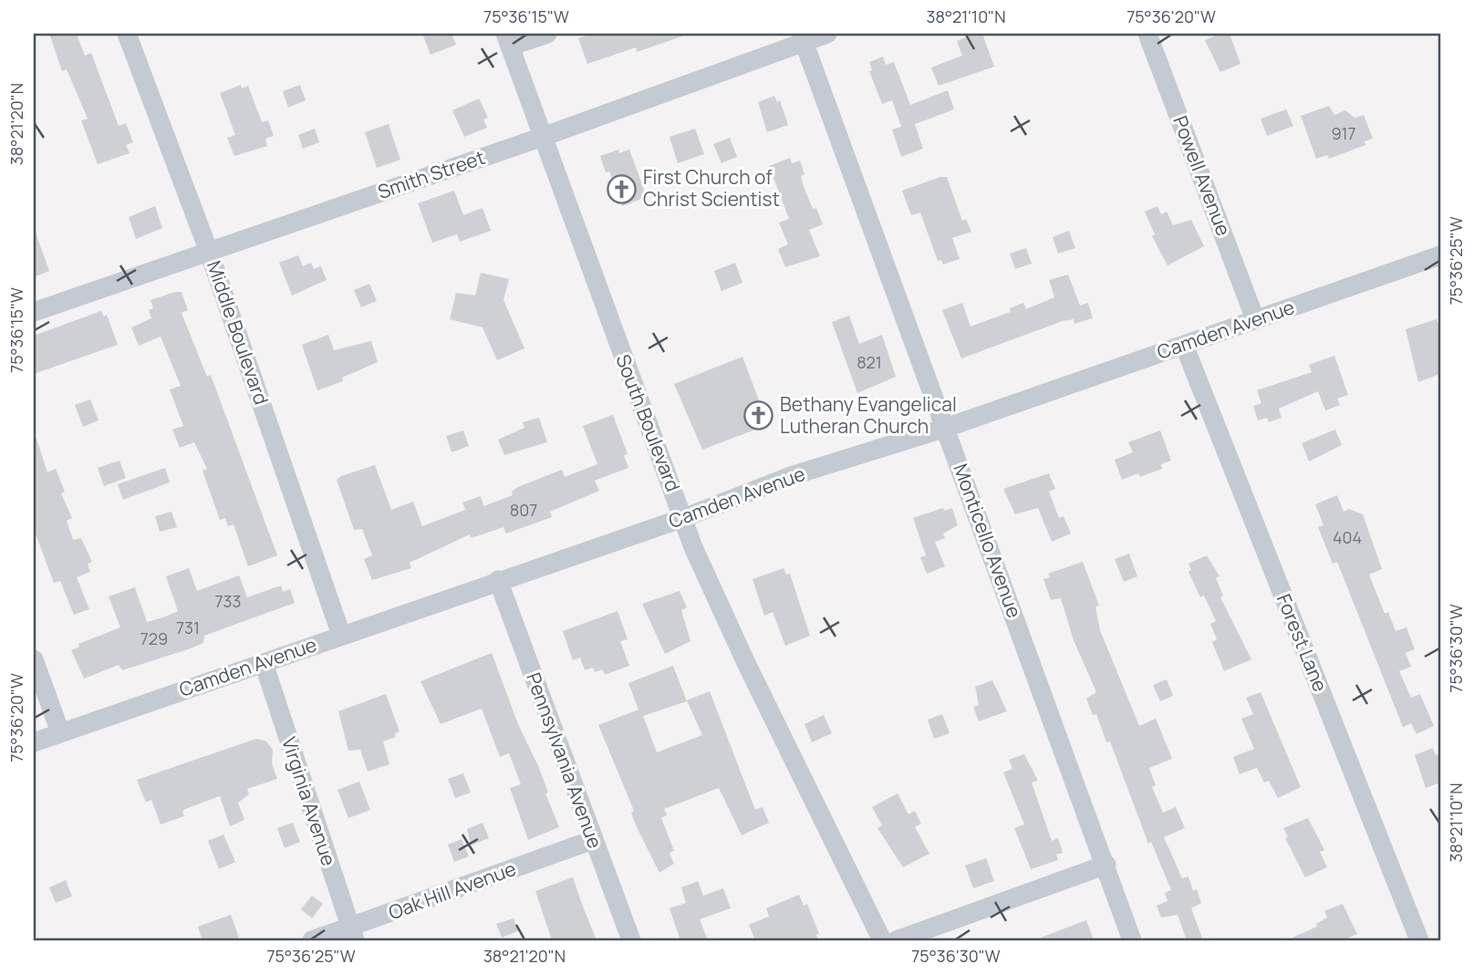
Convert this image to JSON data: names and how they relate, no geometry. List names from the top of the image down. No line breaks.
{"streets":{"street":["Smith Street","Powell Avenue","Camden Avenue","Middle Boulevard","South Boulevard","Monticello Avenue","Forest Lane","Pennsylvania Avenue","Virginia Avenue","Oak Hill Avenue"]},"crossings":[["Smith Street","Middle Boulevard"],["Smith Street","South Boulevard"],["Smith Street","Monticello Avenue"],["Powell Avenue","Camden Avenue"],["Camden Avenue","Middle Boulevard"],["Camden Avenue","South Boulevard"],["Camden Avenue","Monticello Avenue"],["Camden Avenue","Forest Lane"],["Camden Avenue","Pennsylvania Avenue"],["Camden Avenue","Virginia Avenue"],["Pennsylvania Avenue","Oak Hill Avenue"],["Virginia Avenue","Oak Hill Avenue"]],"places":{"church":["First Church of Christ Scientist","Bethany Evangelical Lutheran Church"]},"house_numbers":["917","821","807","404","733","731","729"],"coordinates":["75°36'15\"W","38°21'10\"N","75°36'20\"W","38°21'20\"N","75°36'25\"W","75°36'30\"W"]}
